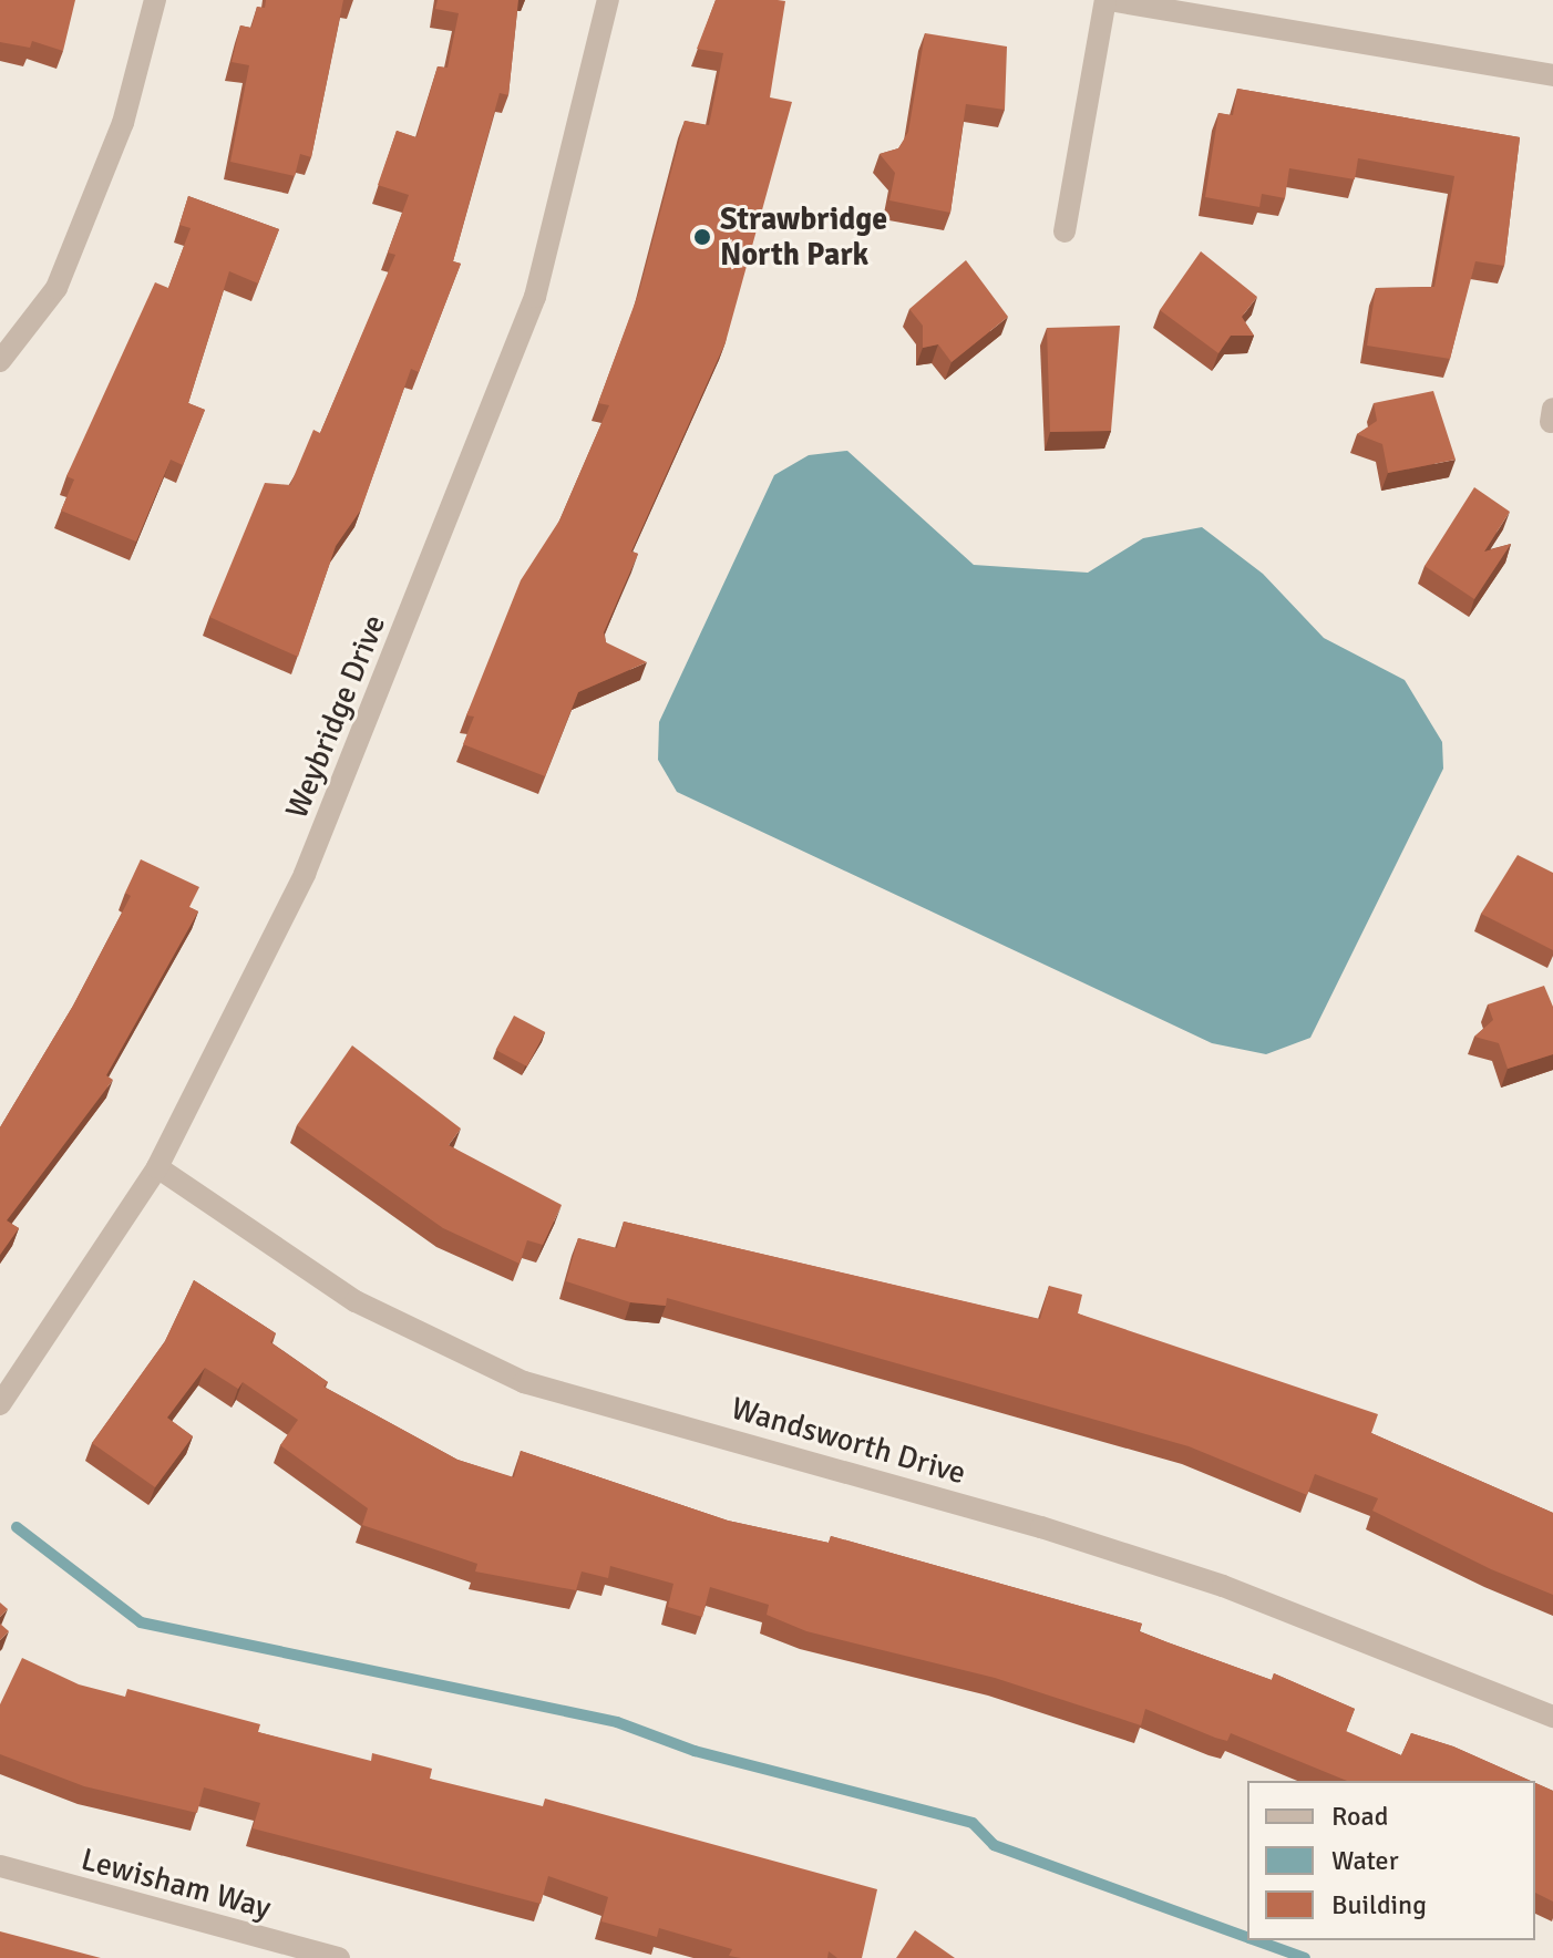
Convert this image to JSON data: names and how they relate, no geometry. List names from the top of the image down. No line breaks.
{"streets":{"street":["Weybridge Drive","Wandsworth Drive","Lewisham Way"]},"crossings":[["Weybridge Drive","Wandsworth Drive"]],"places":["Strawbridge North Park"],"legend":["Road","Water","Building"]}
